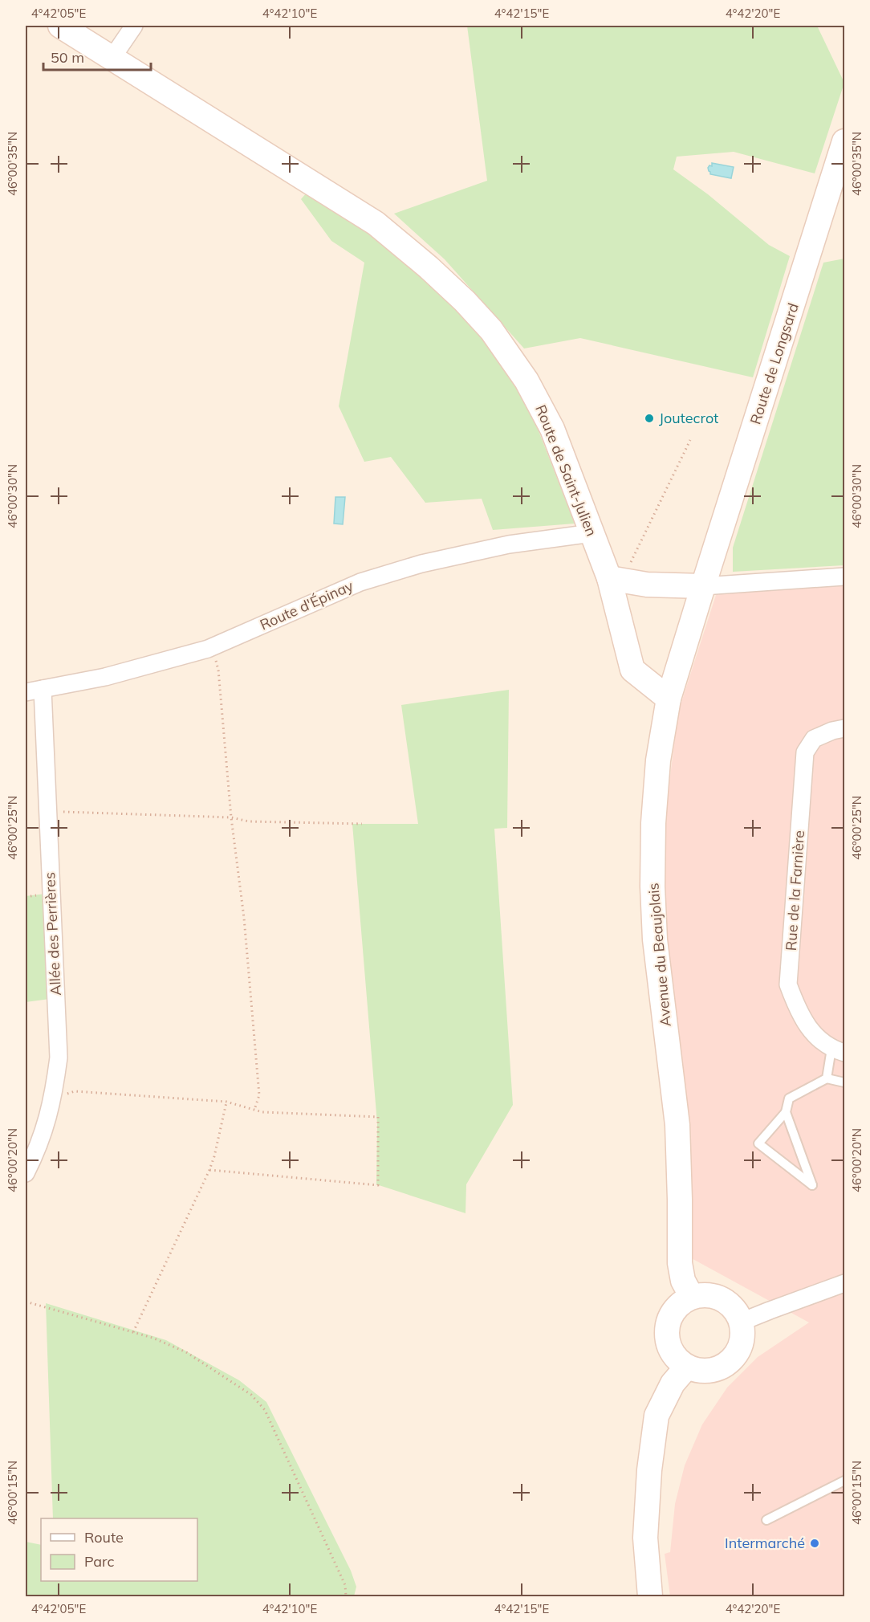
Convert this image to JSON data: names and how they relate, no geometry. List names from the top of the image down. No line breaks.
{"streets":{"main road":["Route de Longsard","Route de Saint-Julien","Avenue du Beaujolais"],"street":["Route d'Épinay","Rue de la Farnière","Allée des Perrières"]},"crossings":[["Route de Longsard","Avenue du Beaujolais"],["Route de Saint-Julien","Route d'Épinay"],["Route de Saint-Julien","Avenue du Beaujolais"],["Route d'Épinay","Allée des Perrières"]],"places":["Joutecrot","Intermarché"],"legend":["Route","Parc"],"scale_bar":"50 m","coordinates":["4°42'05\"E","4°42'10\"E","4°42'15\"E","4°42'20\"E","46°00'35\"N","46°00'30\"N","46°00'25\"N","46°00'20\"N","46°00'15\"N"]}
